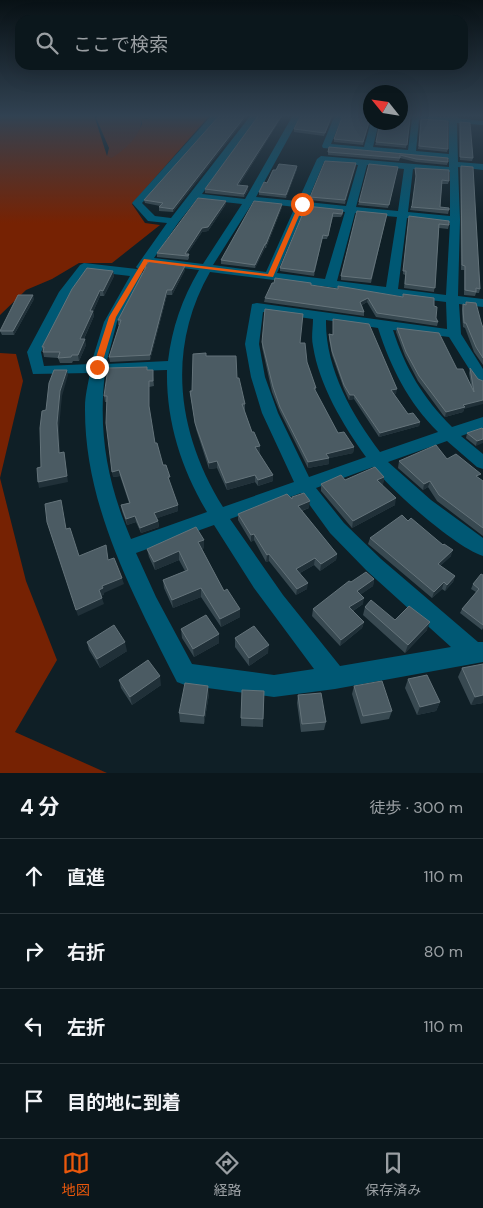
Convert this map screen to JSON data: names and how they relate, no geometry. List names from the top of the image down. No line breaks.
{"north":"top left","page":{"search":"ここで検索","heading":["4 分","徒歩 · 300 m"],"list":[["直進","110 m"],["右折","80 m"],["左折","110 m"],"目的地に到着"],"nav":["地図","経路","保存済み"]}}
